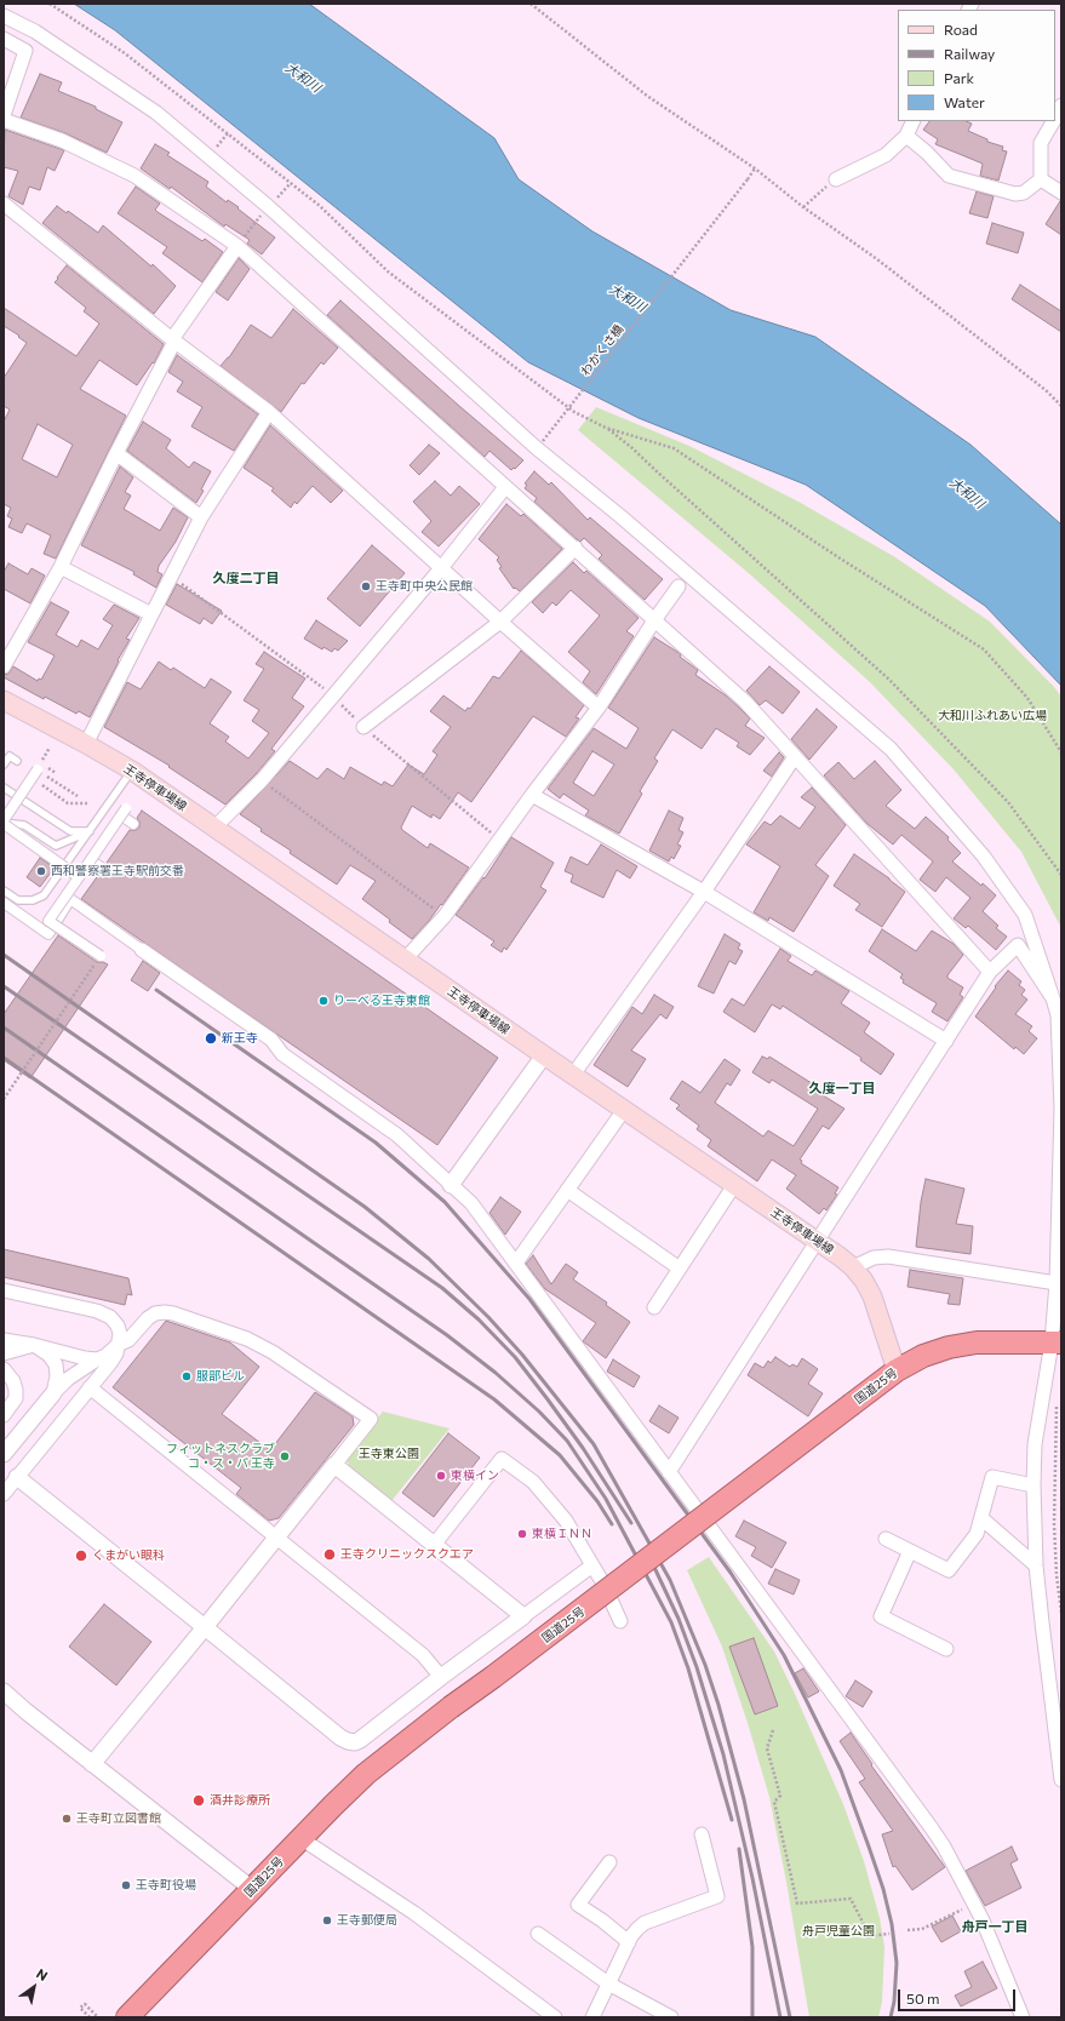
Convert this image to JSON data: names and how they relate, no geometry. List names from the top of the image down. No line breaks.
{"streets":{"highway":["国道25号"],"main road":["王寺停車場線"],"path":["わかくさ橋"]},"crossings":[["王寺停車場線","国道25号"]],"districts":["久度二丁目","久度一丁目","舟戸一丁目"],"water":["大和川"],"parks":["大和川ふれあい広場","王寺東公園","舟戸児童公園"],"places":["王寺町中央公民館","西和警察署王寺駅前交番","りーべる王寺東館","新王寺","服部ビル","フィットネスクラブ コ・ス・パ 王寺","東横イン","東横ＩＮＮ","王寺クリニックスクエア","くまがい眼科","酒井診療所","王寺町立図書館","王寺町役場","王寺郵便局"],"legend":["Road","Railway","Park","Water"],"scale_bar":"50 m","north":"top right"}
